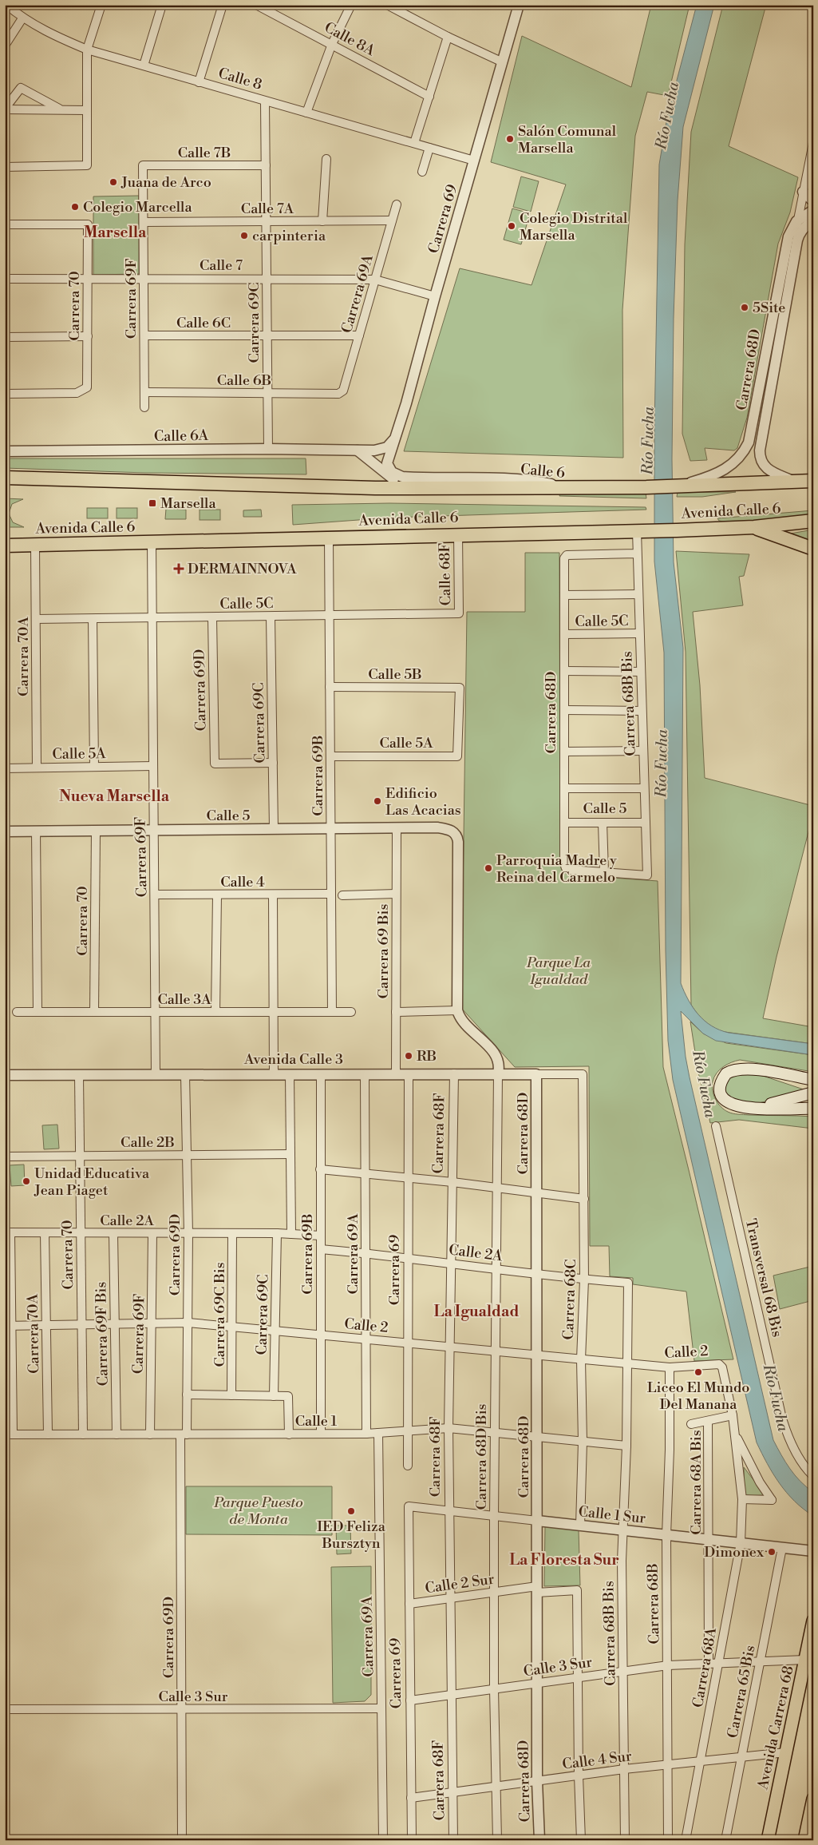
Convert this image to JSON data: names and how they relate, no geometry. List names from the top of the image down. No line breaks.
{"streets":{"highway":["Avenida Calle 6"],"main road":["Avenida Carrera 68"],"street":["Calle 8A","Calle 8","Calle 7B","Calle 7A","Carrera 69","Calle 7","Carrera 69A","Carrera 69F","Carrera 70","Calle 6C","Carrera 69C","Carrera 68D","Calle 6B","Calle 6A","Calle 6","Calle 68F","Calle 5C","Carrera 70A","Calle 5B","Carrera 69D","Carrera 68B Bis","Calle 5A","Carrera 69B","Calle 5","Calle 4","Carrera 69 Bis","Calle 3A","Avenida Calle 3","Carrera 68F","Calle 2B","Calle 2A","Transversal 68 Bis","Carrera 68C","Carrera 69C Bis","Calle 2","Carrera 69F Bis","Calle 1","Carrera 68D Bis","Carrera 68A Bis","Calle 1 Sur","Calle 2 Sur","Carrera 68B","Calle 3 Sur","Carrera 68A","Carrera 65 Bis","Calle 4 Sur"]},"crossings":[["Calle 8","Carrera 69"],["Calle 8","Carrera 69C"],["Calle 7B","Carrera 69F"],["Calle 7B","Carrera 69C"],["Calle 7A","Carrera 69A"],["Calle 7A","Carrera 69F"],["Calle 7A","Carrera 69C"],["Carrera 69","Calle 7"],["Carrera 69","Calle 6"],["Carrera 69","Avenida Calle 3"],["Carrera 69","Calle 2A"],["Carrera 69","Calle 2"],["Carrera 69","Calle 1"],["Carrera 69","Calle 1 Sur"],["Carrera 69","Calle 2 Sur"],["Carrera 69","Calle 3 Sur"],["Carrera 69","Calle 4 Sur"],["Calle 7","Carrera 69A"],["Calle 7","Carrera 69F"],["Calle 7","Carrera 70"],["Calle 7","Carrera 69C"],["Carrera 69A","Calle 6C"],["Carrera 69A","Calle 6B"],["Carrera 69A","Avenida Calle 3"],["Carrera 69A","Calle 2A"],["Carrera 69A","Calle 2"],["Carrera 69A","Calle 1"],["Carrera 69A","Calle 3 Sur"],["Carrera 69F","Calle 6C"],["Carrera 69F","Calle 6B"],["Carrera 69F","Avenida Calle 6"],["Carrera 69F","Calle 5C"],["Carrera 69F","Calle 5A"],["Carrera 69F","Calle 5"],["Carrera 69F","Calle 4"],["Carrera 69F","Calle 3A"],["Carrera 69F","Avenida Calle 3"],["Carrera 69F","Calle 2A"],["Carrera 69F","Calle 2"],["Carrera 69F","Calle 1"],["Carrera 70","Calle 5"],["Carrera 70","Calle 3A"],["Carrera 70","Avenida Calle 3"],["Carrera 70","Calle 2B"],["Carrera 70","Calle 2A"],["Carrera 70","Calle 2"],["Carrera 70","Calle 1"],["Calle 6C","Carrera 69C"],["Carrera 69C","Calle 6B"],["Carrera 69C","Calle 6A"],["Carrera 69C","Calle 5C"],["Carrera 69C","Carrera 69D"],["Carrera 69C","Calle 5"],["Carrera 69C","Calle 2A"],["Carrera 69C","Calle 2"],["Carrera 68D","Avenida Calle 6"],["Carrera 68D","Calle 5C"],["Carrera 68D","Carrera 68B Bis"],["Carrera 68D","Calle 5"],["Carrera 68D","Avenida Calle 3"],["Carrera 68D","Calle 2A"],["Carrera 68D","Calle 2"],["Carrera 68D","Calle 1"],["Carrera 68D","Calle 1 Sur"],["Carrera 68D","Calle 2 Sur"],["Carrera 68D","Calle 3 Sur"],["Carrera 68D","Calle 4 Sur"],["Calle 6","Avenida Calle 6"],["Avenida Calle 6","Calle 68F"],["Avenida Calle 6","Carrera 70A"],["Avenida Calle 6","Carrera 68B Bis"],["Avenida Calle 6","Carrera 69B"],["Calle 68F","Calle 5C"],["Calle 5C","Carrera 70A"],["Calle 5C","Carrera 69D"],["Calle 5C","Carrera 68B Bis"],["Calle 5C","Carrera 69B"],["Carrera 70A","Calle 5A"],["Carrera 70A","Calle 2A"],["Carrera 70A","Calle 2"],["Carrera 70A","Calle 1"],["Calle 5B","Calle 5A"],["Calle 5B","Carrera 69B"],["Carrera 69D","Avenida Calle 3"],["Carrera 69D","Calle 2B"],["Carrera 69D","Calle 2A"],["Carrera 69D","Calle 2"],["Carrera 69D","Calle 1"],["Carrera 69D","Calle 3 Sur"],["Carrera 68B Bis","Calle 5"],["Carrera 68B Bis","Calle 2A"],["Carrera 68B Bis","Calle 2"],["Carrera 68B Bis","Calle 1"],["Carrera 68B Bis","Calle 1 Sur"],["Carrera 68B Bis","Calle 3 Sur"],["Carrera 68B Bis","Calle 4 Sur"],["Calle 5A","Carrera 69B"],["Carrera 69B","Calle 5"],["Carrera 69B","Calle 4"],["Carrera 69B","Calle 3A"],["Carrera 69B","Avenida Calle 3"],["Carrera 69B","Calle 2A"],["Carrera 69B","Calle 2"],["Carrera 69B","Calle 1"],["Calle 5","Carrera 69 Bis"],["Carrera 69 Bis","Avenida Calle 3"],["Avenida Calle 3","Carrera 68F"],["Avenida Calle 3","Carrera 68C"],["Avenida Calle 3","Carrera 68D Bis"],["Carrera 68F","Calle 2A"],["Carrera 68F","Calle 2"],["Carrera 68F","Calle 1"],["Carrera 68F","Calle 1 Sur"],["Carrera 68F","Calle 2 Sur"],["Carrera 68F","Calle 3 Sur"],["Carrera 68F","Calle 4 Sur"],["Calle 2A","Carrera 68C"],["Calle 2A","Carrera 69C Bis"],["Calle 2A","Carrera 69F Bis"],["Calle 2A","Carrera 68D Bis"],["Carrera 68C","Calle 2"],["Carrera 68C","Calle 1"],["Carrera 68C","Calle 1 Sur"],["Carrera 69C Bis","Calle 2"],["Calle 2","Carrera 69F Bis"],["Calle 2","Carrera 68D Bis"],["Calle 2","Carrera 68B"],["Carrera 69F Bis","Calle 1"],["Calle 1","Carrera 68D Bis"],["Carrera 68D Bis","Calle 1 Sur"],["Carrera 68D Bis","Calle 2 Sur"],["Carrera 68D Bis","Calle 3 Sur"],["Carrera 68D Bis","Calle 4 Sur"],["Carrera 68A Bis","Calle 1 Sur"],["Carrera 68A Bis","Calle 3 Sur"],["Calle 1 Sur","Carrera 68B"],["Calle 1 Sur","Carrera 68A"],["Calle 1 Sur","Carrera 65 Bis"],["Calle 2 Sur","Calle 3 Sur"],["Carrera 68B","Calle 3 Sur"],["Carrera 68B","Calle 4 Sur"],["Calle 3 Sur","Carrera 68A"],["Calle 3 Sur","Carrera 65 Bis"],["Calle 3 Sur","Avenida Carrera 68"],["Carrera 68A","Calle 4 Sur"],["Carrera 65 Bis","Calle 4 Sur"],["Avenida Carrera 68","Calle 4 Sur"]],"districts":["Marsella","Nueva Marsella","La Igualdad","La Floresta Sur"],"water":["Río Fucha"],"parks":["Parque La Igualdad","Parque Puesto de Monta"],"places":{"other":["Salón Comunal Marsella","Juana de Arco","Colegio Marcella","Colegio Distrital Marsella","carpinteria","5Site","Edificio Las Acacias","Parroquia Madre y Reina del Carmelo","RB","Unidad Educativa Jean Piaget","Liceo El Mundo Del Manana","IED Feliza Bursztyn","Dimonex"],"transit":["Marsella"],"health":["DERMAINNOVA"]}}
